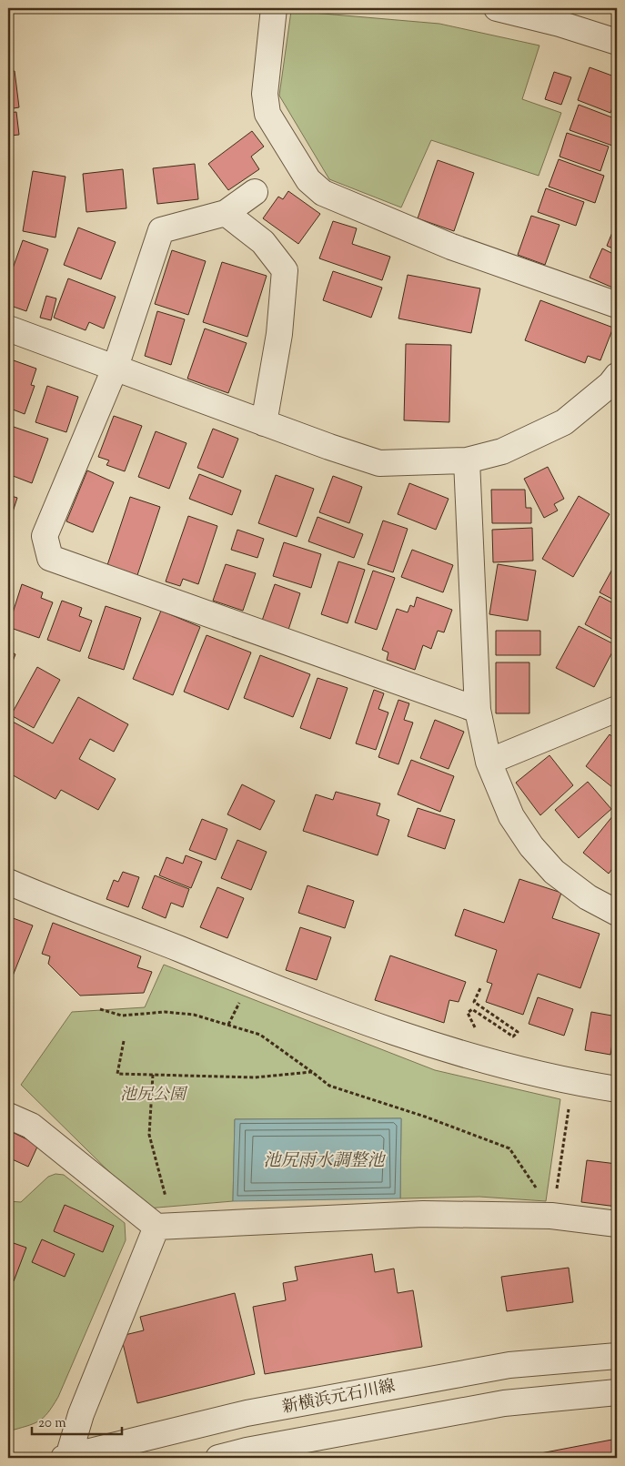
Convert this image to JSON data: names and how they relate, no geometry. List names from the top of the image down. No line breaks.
{"streets":{"street":["新横浜元石川線"]},"water":["池尻雨水調整池"],"parks":["池尻公園"],"scale_bar":"20 m"}
